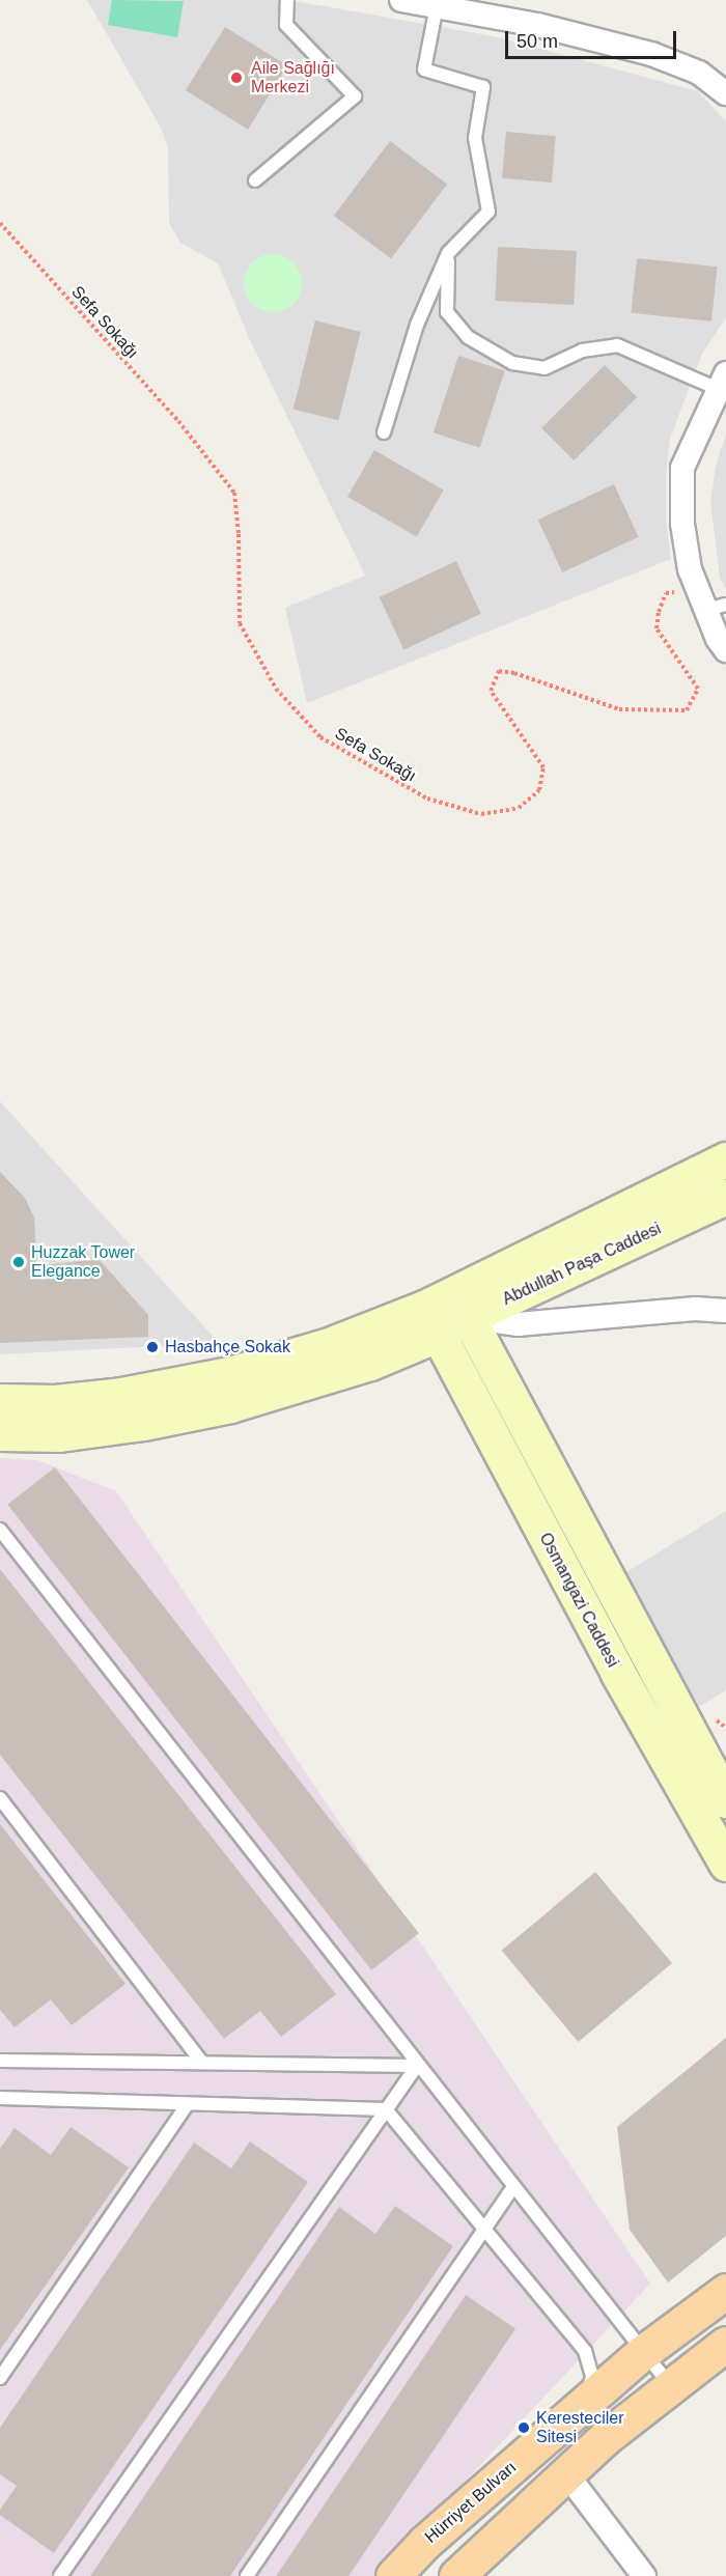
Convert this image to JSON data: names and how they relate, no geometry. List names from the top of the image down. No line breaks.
{"streets":{"main road":["Abdullah Paşa Caddesi","Osmangazi Caddesi","Hürriyet Bulvarı"],"path":["Sefa Sokağı"]},"crossings":[["Abdullah Paşa Caddesi","Osmangazi Caddesi"]],"places":["Aile Sağlığı Merkezi","Huzzak Tower Elegance","Hasbahçe Sokak","Keresteciler Sitesi"],"scale_bar":"50 m"}
